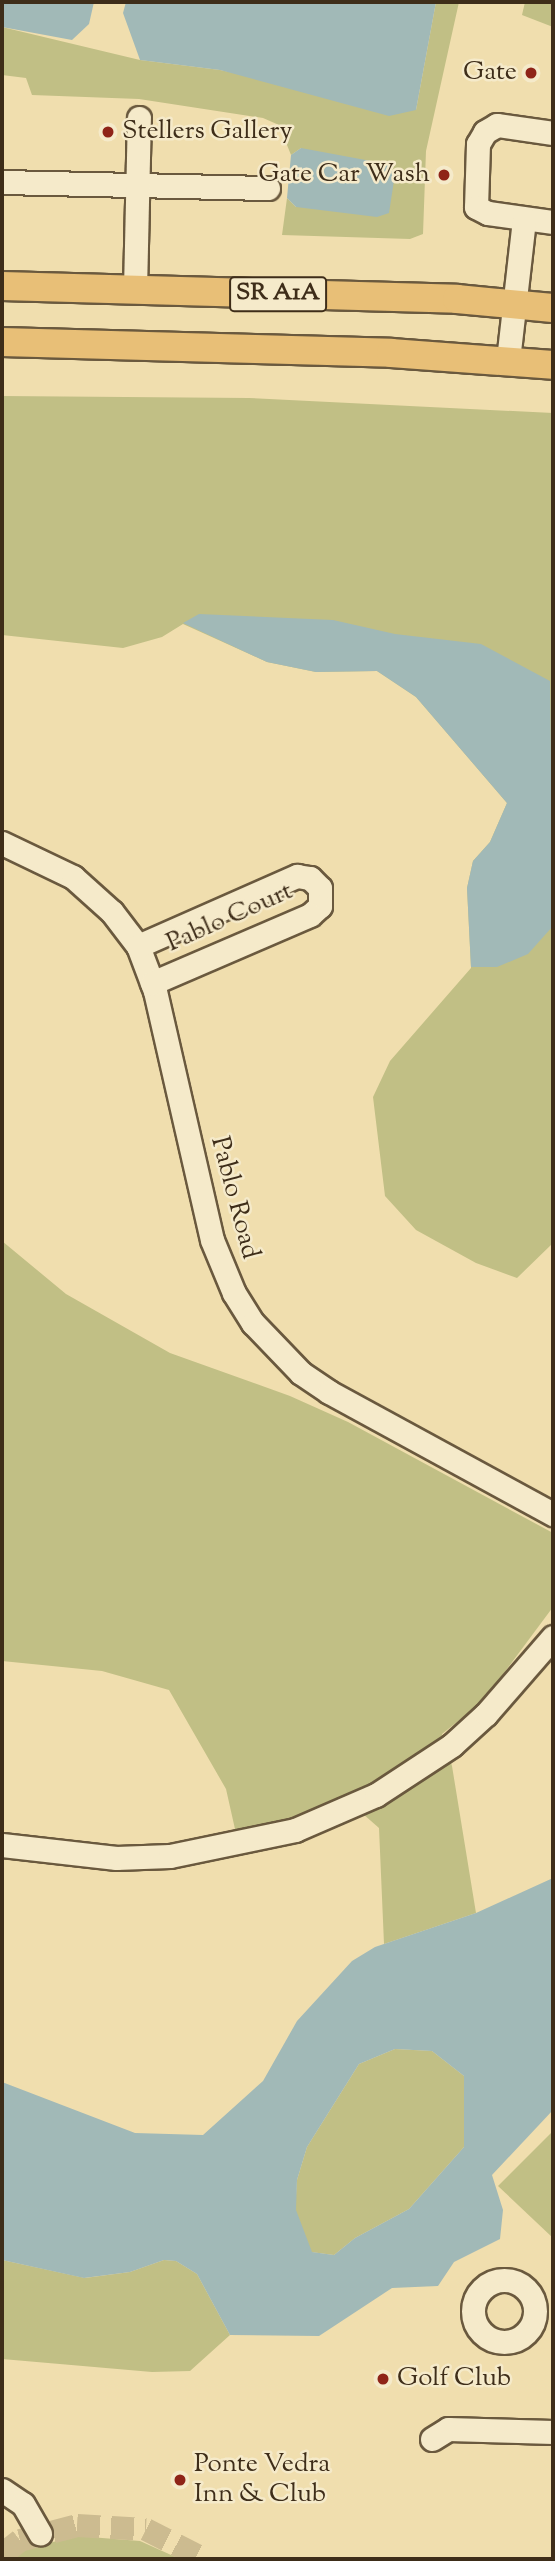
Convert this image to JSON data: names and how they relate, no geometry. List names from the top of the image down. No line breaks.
{"streets":{"main road":["SR A1A"],"street":["Pablo Court","Pablo Road"]},"crossings":[["Pablo Court","Pablo Road"]],"places":["Gate","Stellers Gallery","Gate Car Wash","Golf Club","Ponte Vedra Inn & Club"]}
